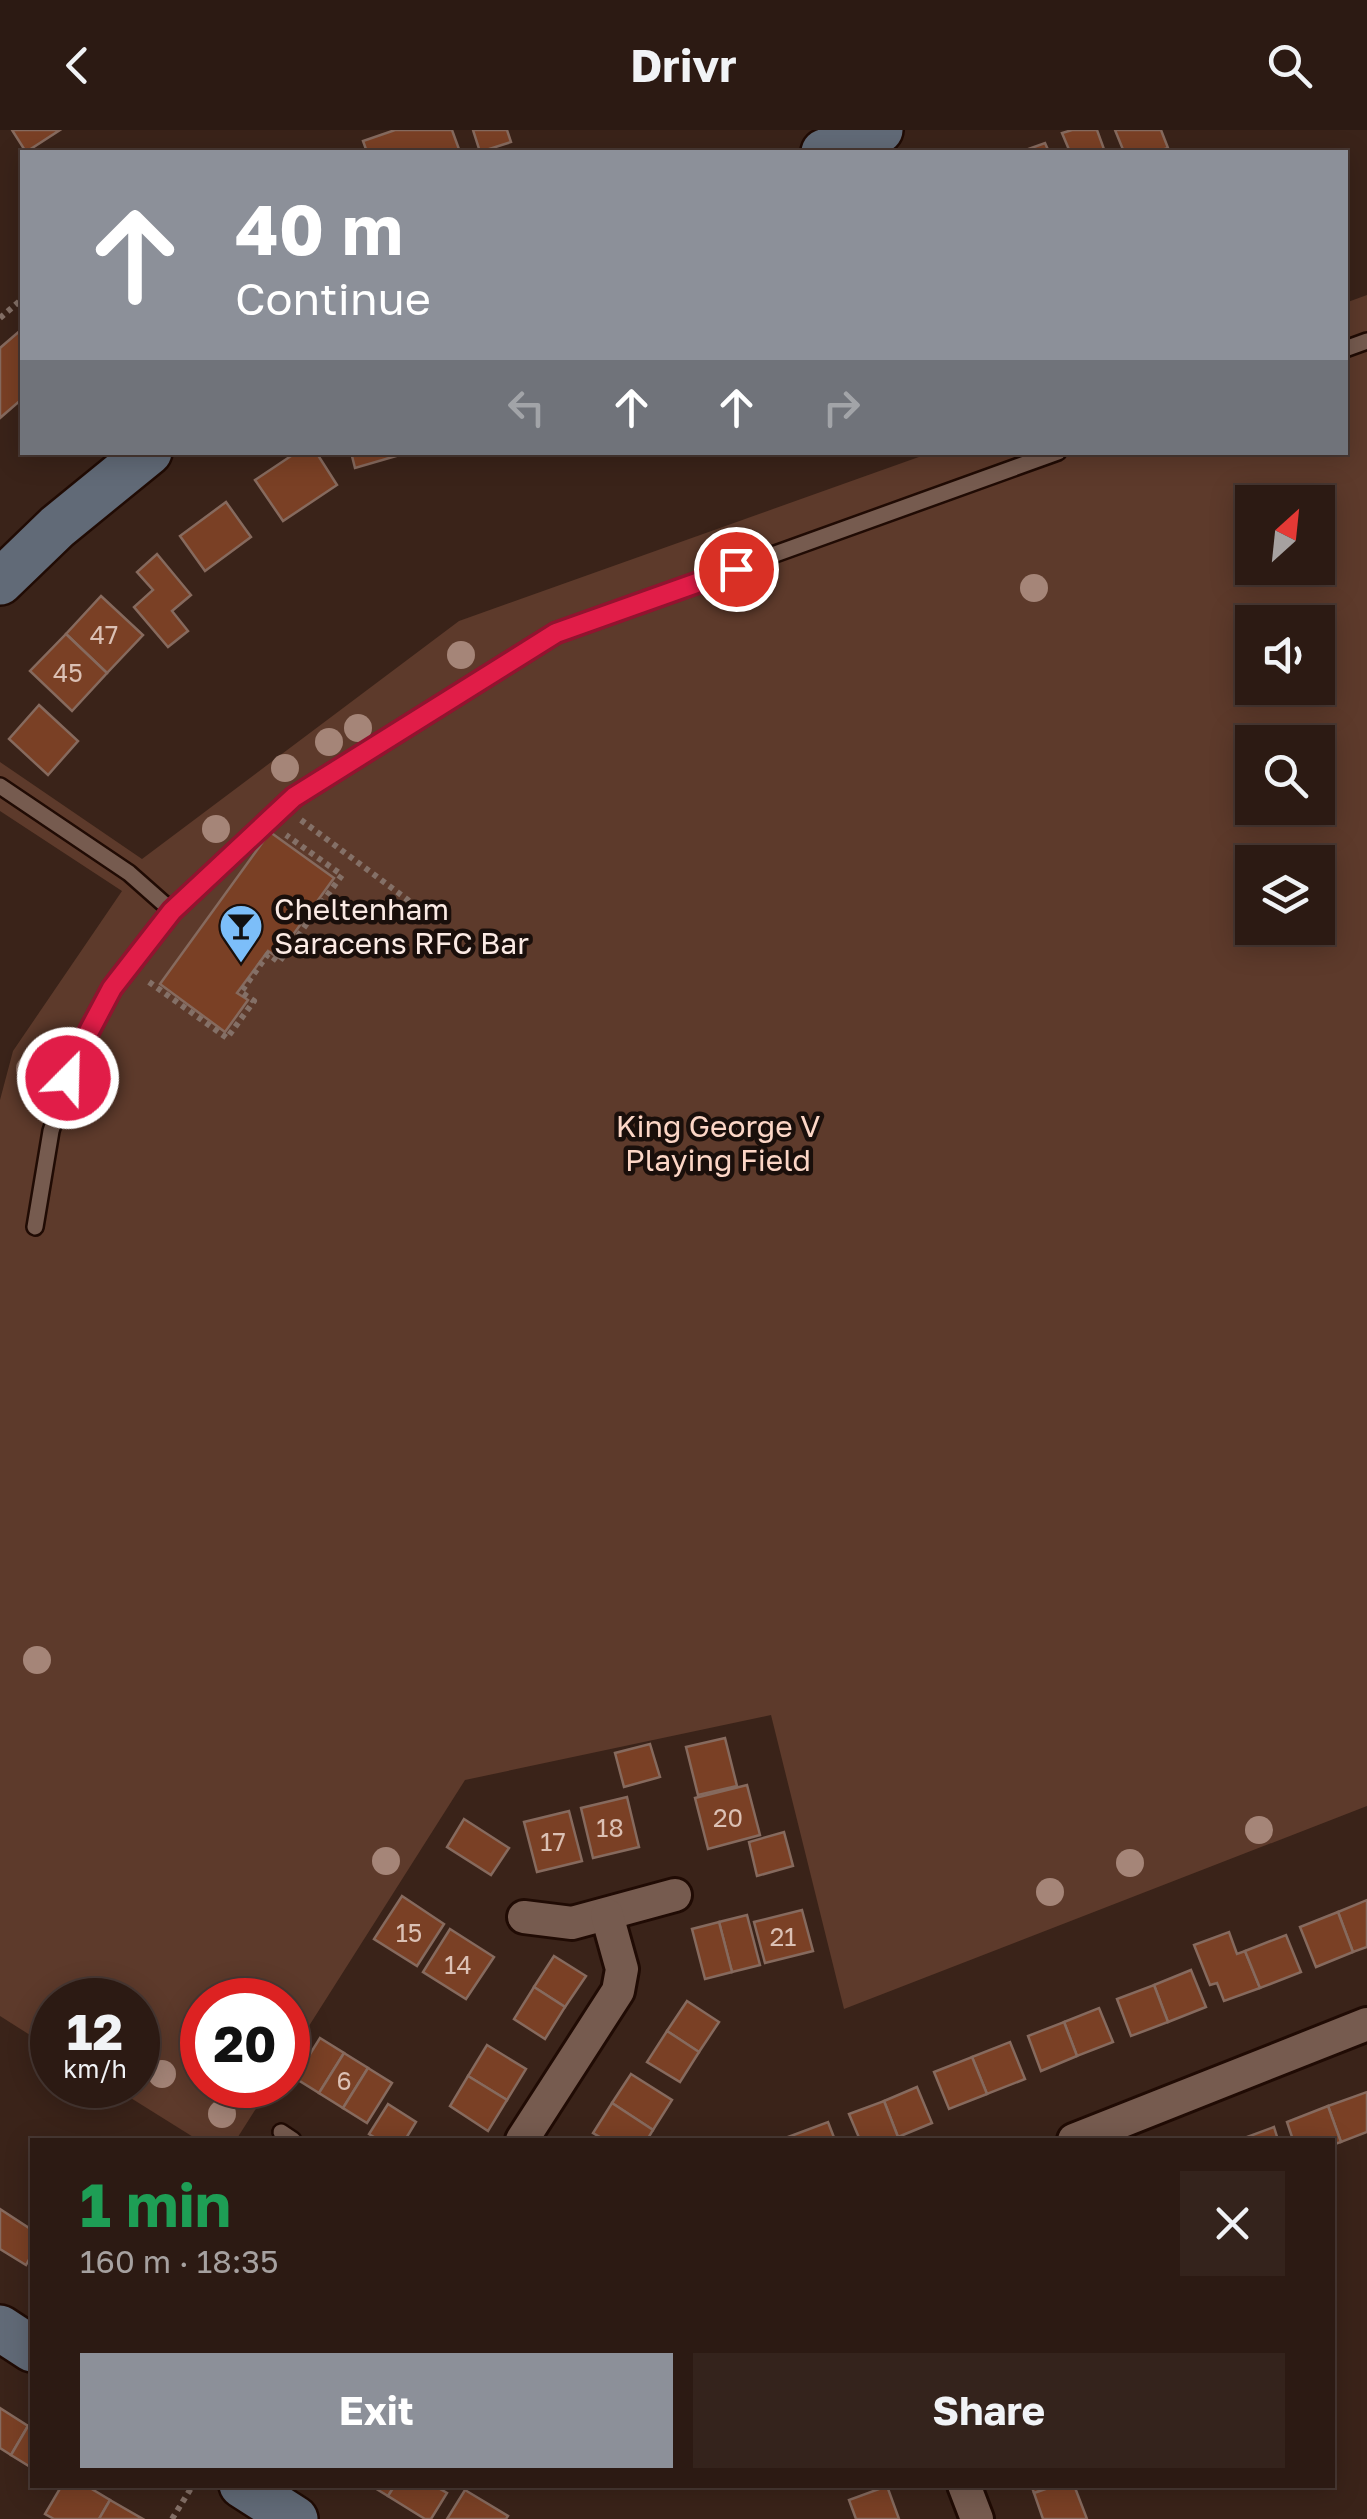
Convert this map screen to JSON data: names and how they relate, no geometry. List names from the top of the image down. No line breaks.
{"parks":["King George V Playing Field"],"places":{"bar":["Cheltenham Saracens RFC Bar"]},"house_numbers":["47","45","20","18","17","15","21","14","6"],"north":"top right","page":{"header":"Drivr","turn":["40 m","Continue"],"speed":"12 km/h","limit":"20","heading":["1 min","160 m · 18:35"],"buttons":["Exit","Share"]}}
